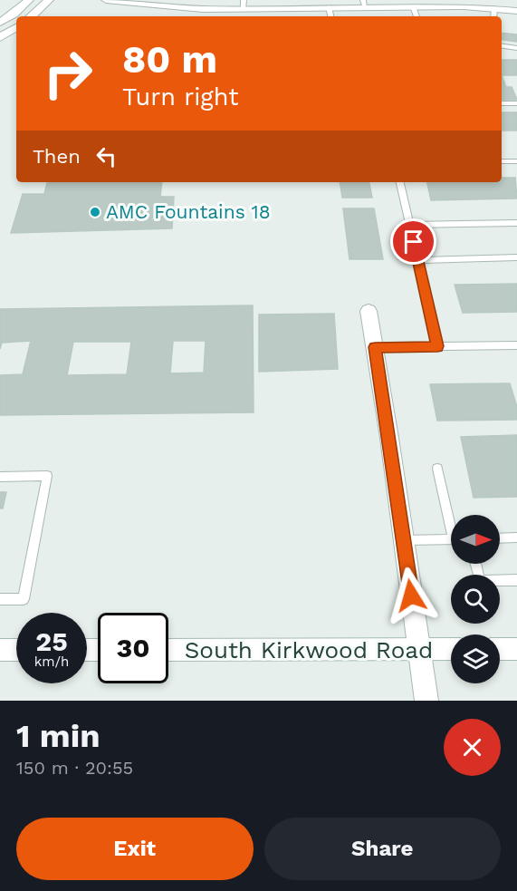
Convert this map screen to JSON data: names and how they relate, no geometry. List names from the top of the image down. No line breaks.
{"streets":{"street":["South Kirkwood Road"]},"places":["AMC Fountains 18"],"north":"right","page":{"turn":["80 m","Turn right"],"then":"Then","speed":"25 km/h","limit":"30","heading":["1 min","150 m · 20:55"],"buttons":["Exit","Share"]}}
